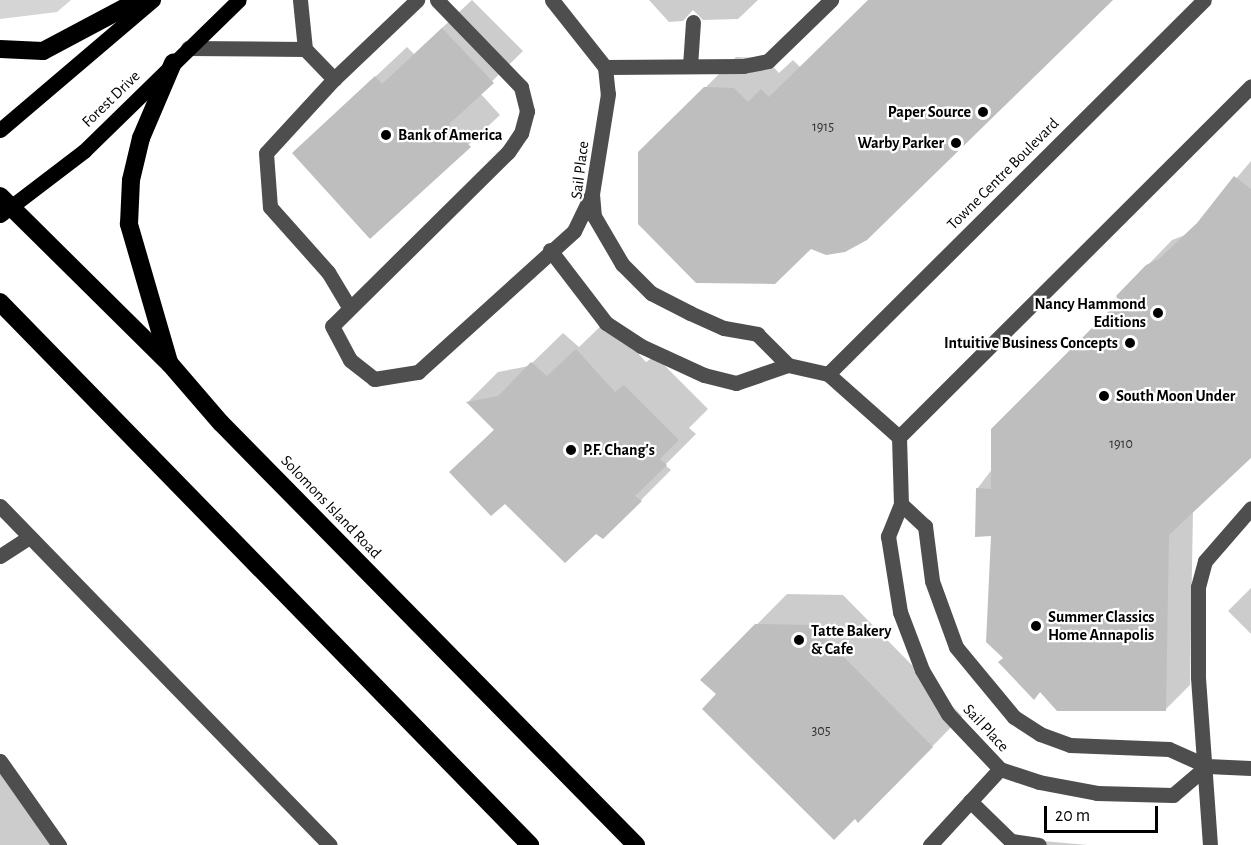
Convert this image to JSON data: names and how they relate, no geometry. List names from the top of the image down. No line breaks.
{"streets":{"highway":["Solomons Island Road"],"main road":["Forest Drive"],"street":["Sail Place","Towne Centre Boulevard"]},"crossings":[["Forest Drive","Solomons Island Road"]],"places":["Paper Source","Bank of America","Warby Parker","Nancy Hammond Editions","Intuitive Business Concepts","South Moon Under","P.F. Chang's","Summer Classics Home Annapolis","Tatte Bakery & Cafe"],"house_numbers":["1915","1910","305"],"scale_bar":"20 m"}
